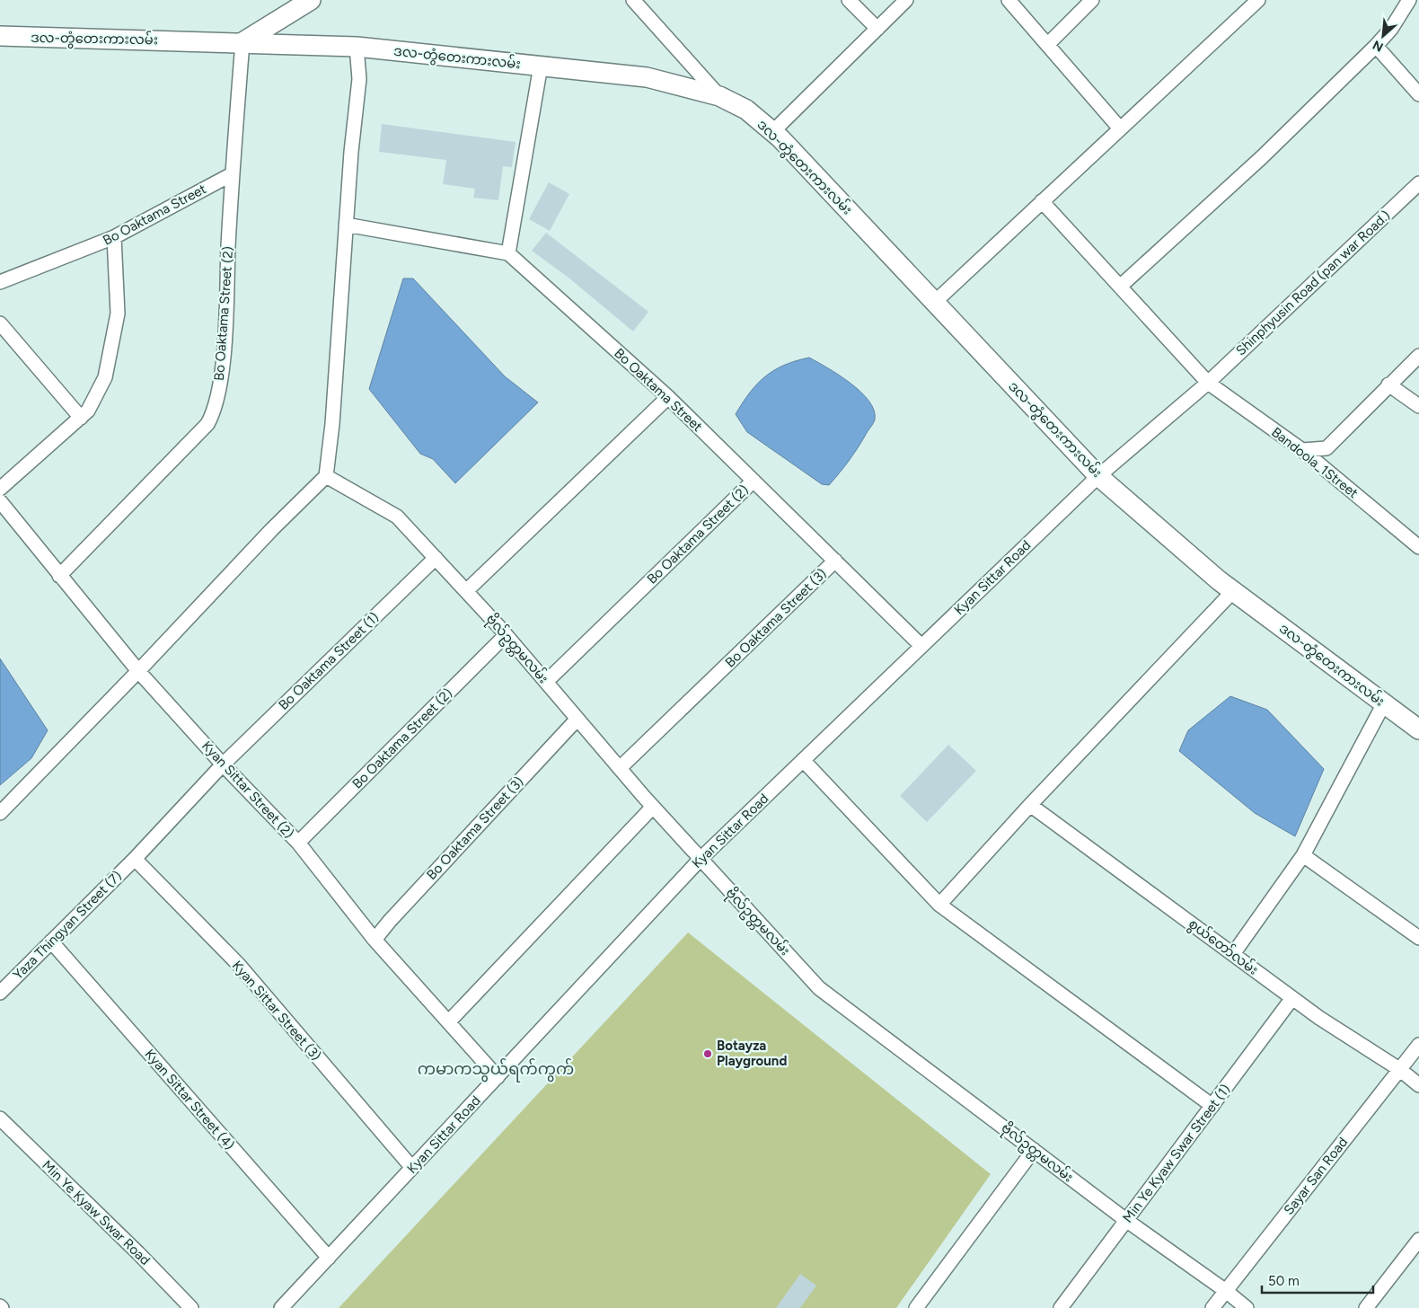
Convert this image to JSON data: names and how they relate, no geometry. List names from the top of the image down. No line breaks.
{"streets":{"main road":["ဒလ-တွံတေးကားလမ်း"],"street":["Bo Oaktama Street","Shinphyusin Road (pan war Road.)","Bo Oaktama Street (2)","Bandoola_1Street","Kyan Sittar Road","Bo Oaktama Street (3)","ဗိုလ်ဥတ္တမလမ်း","Bo Oaktama Street (1)","Kyan Sittar Street (2)","Yaza Thingyan Street (7)","စွယ်တော်လမ်း","Kyan Sittar Street (3)","Kyan Sittar Street (4)","Min Ye Kyaw Swar Street (1)","Sayar San Road","Min Ye Kyaw Swar Road"]},"crossings":[["ဒလ-တွံတေးကားလမ်း","Bo Oaktama Street (2)"],["ဒလ-တွံတေးကားလမ်း","Kyan Sittar Road"],["Bo Oaktama Street","Bo Oaktama Street (2)"],["Bo Oaktama Street","Kyan Sittar Road"],["Bo Oaktama Street","Bo Oaktama Street (3)"],["Shinphyusin Road (pan war Road.)","Bandoola_1Street"],["Shinphyusin Road (pan war Road.)","Kyan Sittar Road"],["Bo Oaktama Street (2)","ဗိုလ်ဥတ္တမလမ်း"],["Bo Oaktama Street (2)","Kyan Sittar Street (2)"],["Bandoola_1Street","Kyan Sittar Road"],["Kyan Sittar Road","ဗိုလ်ဥတ္တမလမ်း"],["Kyan Sittar Road","Kyan Sittar Street (2)"],["Kyan Sittar Road","Kyan Sittar Street (3)"],["Kyan Sittar Road","Kyan Sittar Street (4)"],["Bo Oaktama Street (3)","ဗိုလ်ဥတ္တမလမ်း"],["Bo Oaktama Street (3)","Kyan Sittar Street (2)"],["ဗိုလ်ဥတ္တမလမ်း","Bo Oaktama Street (1)"],["ဗိုလ်ဥတ္တမလမ်း","Min Ye Kyaw Swar Street (1)"],["ဗိုလ်ဥတ္တမလမ်း","Sayar San Road"],["Bo Oaktama Street (1)","Kyan Sittar Street (2)"],["Bo Oaktama Street (1)","Yaza Thingyan Street (7)"],["Bo Oaktama Street (1)","Kyan Sittar Street (3)"],["Yaza Thingyan Street (7)","Kyan Sittar Street (3)"],["Yaza Thingyan Street (7)","Kyan Sittar Street (4)"],["စွယ်တော်လမ်း","Min Ye Kyaw Swar Street (1)"],["စွယ်တော်လမ်း","Sayar San Road"]],"districts":["ကမာကသွယ်ရက်ကွက်"],"places":["Botayza Playground"],"scale_bar":"50 m","north":"bottom left"}
